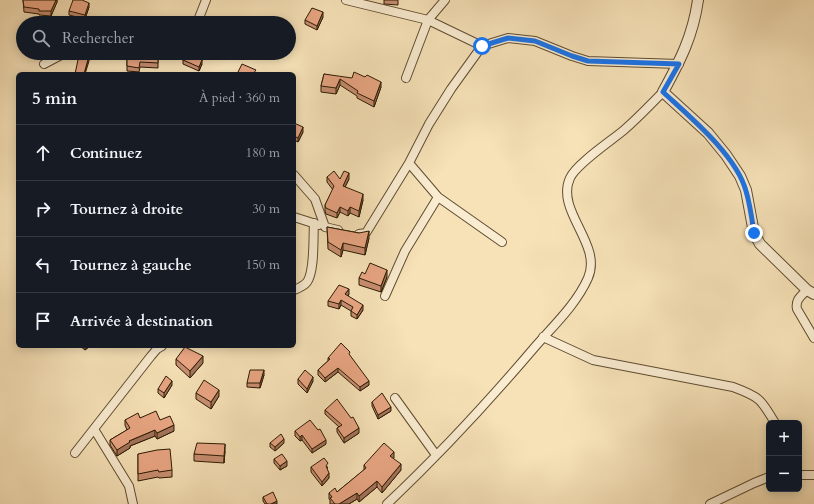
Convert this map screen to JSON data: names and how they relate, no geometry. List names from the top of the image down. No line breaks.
{"page":{"search":"Rechercher","heading":["5 min","À pied · 360 m"],"list":[["Continuez","180 m"],["Tournez à droite","30 m"],["Tournez à gauche","150 m"],"Arrivée à destination"],"map_buttons":["+","−"]}}
